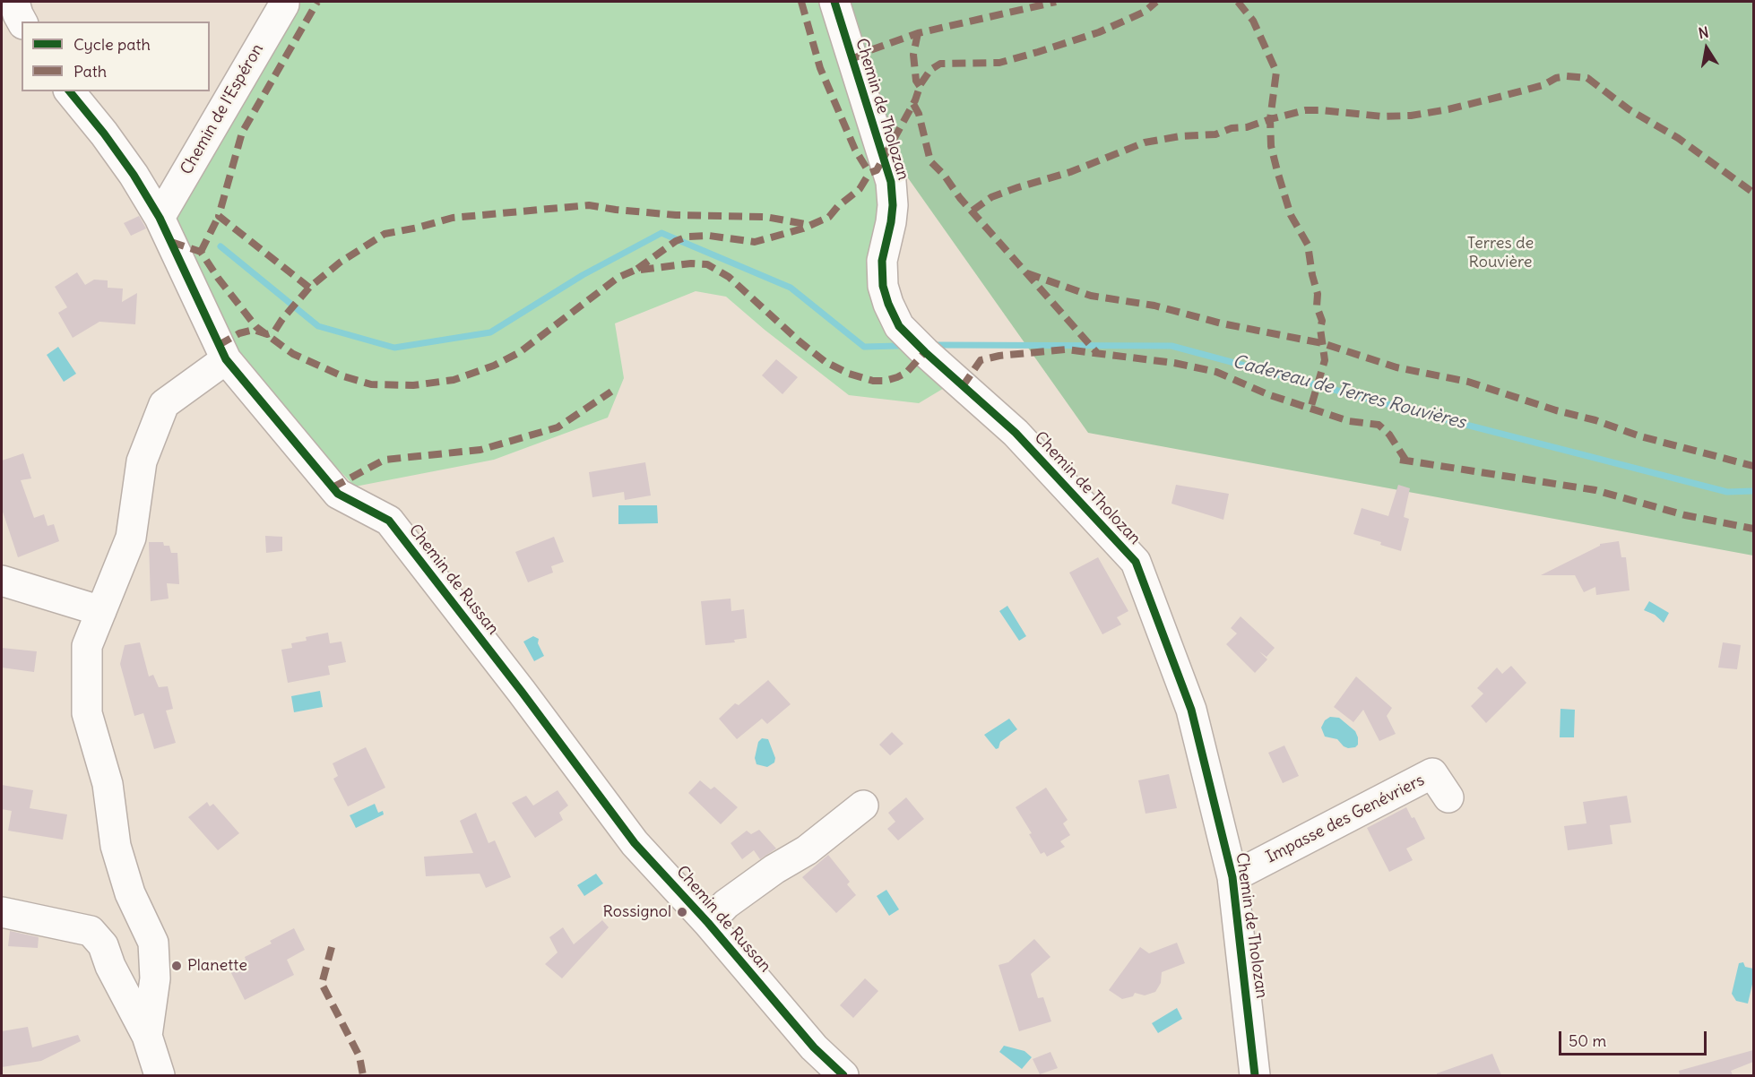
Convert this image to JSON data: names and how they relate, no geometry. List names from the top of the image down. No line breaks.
{"streets":{"street":["Chemin de l'Espéron","Chemin de Tholozan","Chemin de Russan","Impasse des Genévriers"]},"crossings":[["Chemin de l'Espéron","Chemin de Russan"],["Chemin de Tholozan","Impasse des Genévriers"]],"water":["Cadereau de Terres Rouvières"],"parks":["Terres de Rouvière"],"places":["Rossignol","Planette"],"legend":["Cycle path","Path"],"scale_bar":"50 m","north":"top"}
